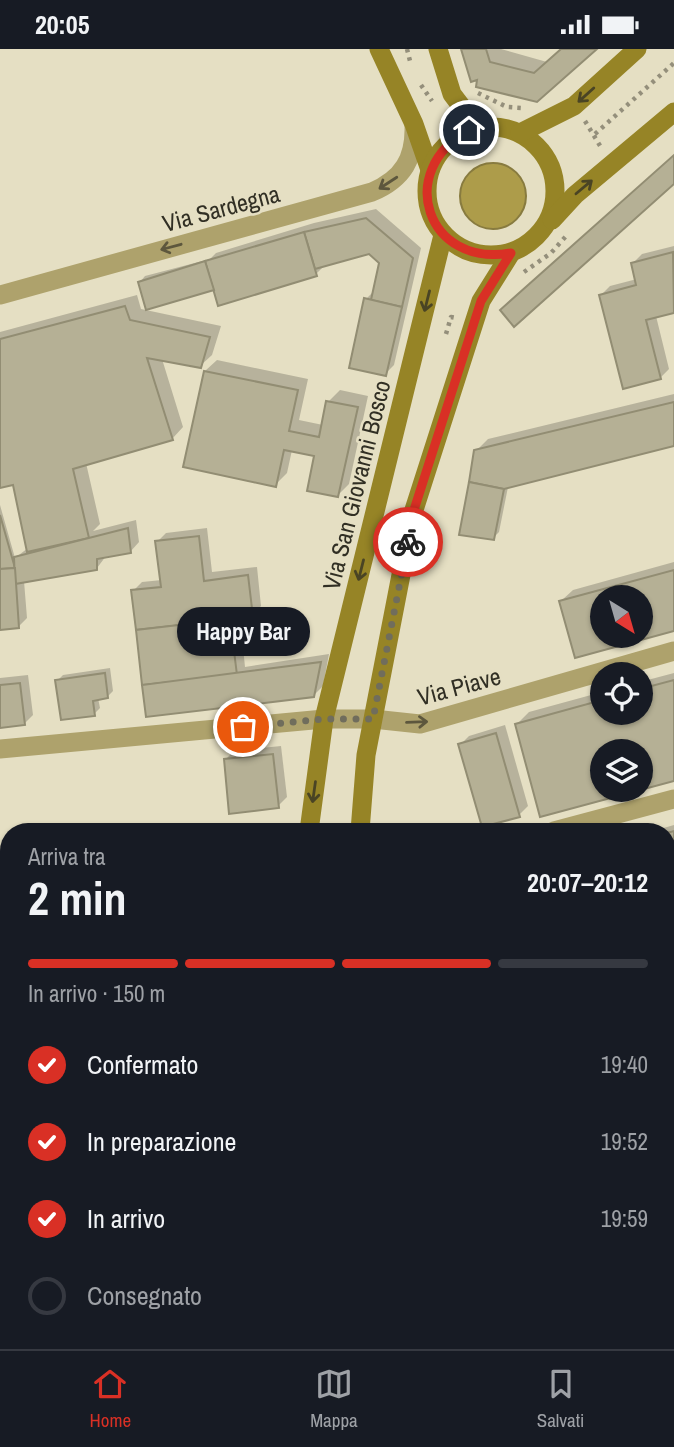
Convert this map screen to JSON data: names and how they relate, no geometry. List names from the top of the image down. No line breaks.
{"streets":{"main road":["Via San Giovanni Bosco"],"street":["Via Sardegna","Via Piave"]},"crossings":[["Via San Giovanni Bosco","Via Piave"]],"one_way":["Via Sardegna","Via Piave"],"places":["Happy Bar"],"north":"bottom right","page":{"status":"20:05","bubble":"Happy Bar","heading":["2 min","Arriva tra","20:07–20:12"],"bar":"In arrivo · 150 m","list":[["Confermato","19:40"],["In preparazione","19:52"],["In arrivo","19:59"],"Consegnato"],"tabs":["Home","Mappa","Salvati"]}}
